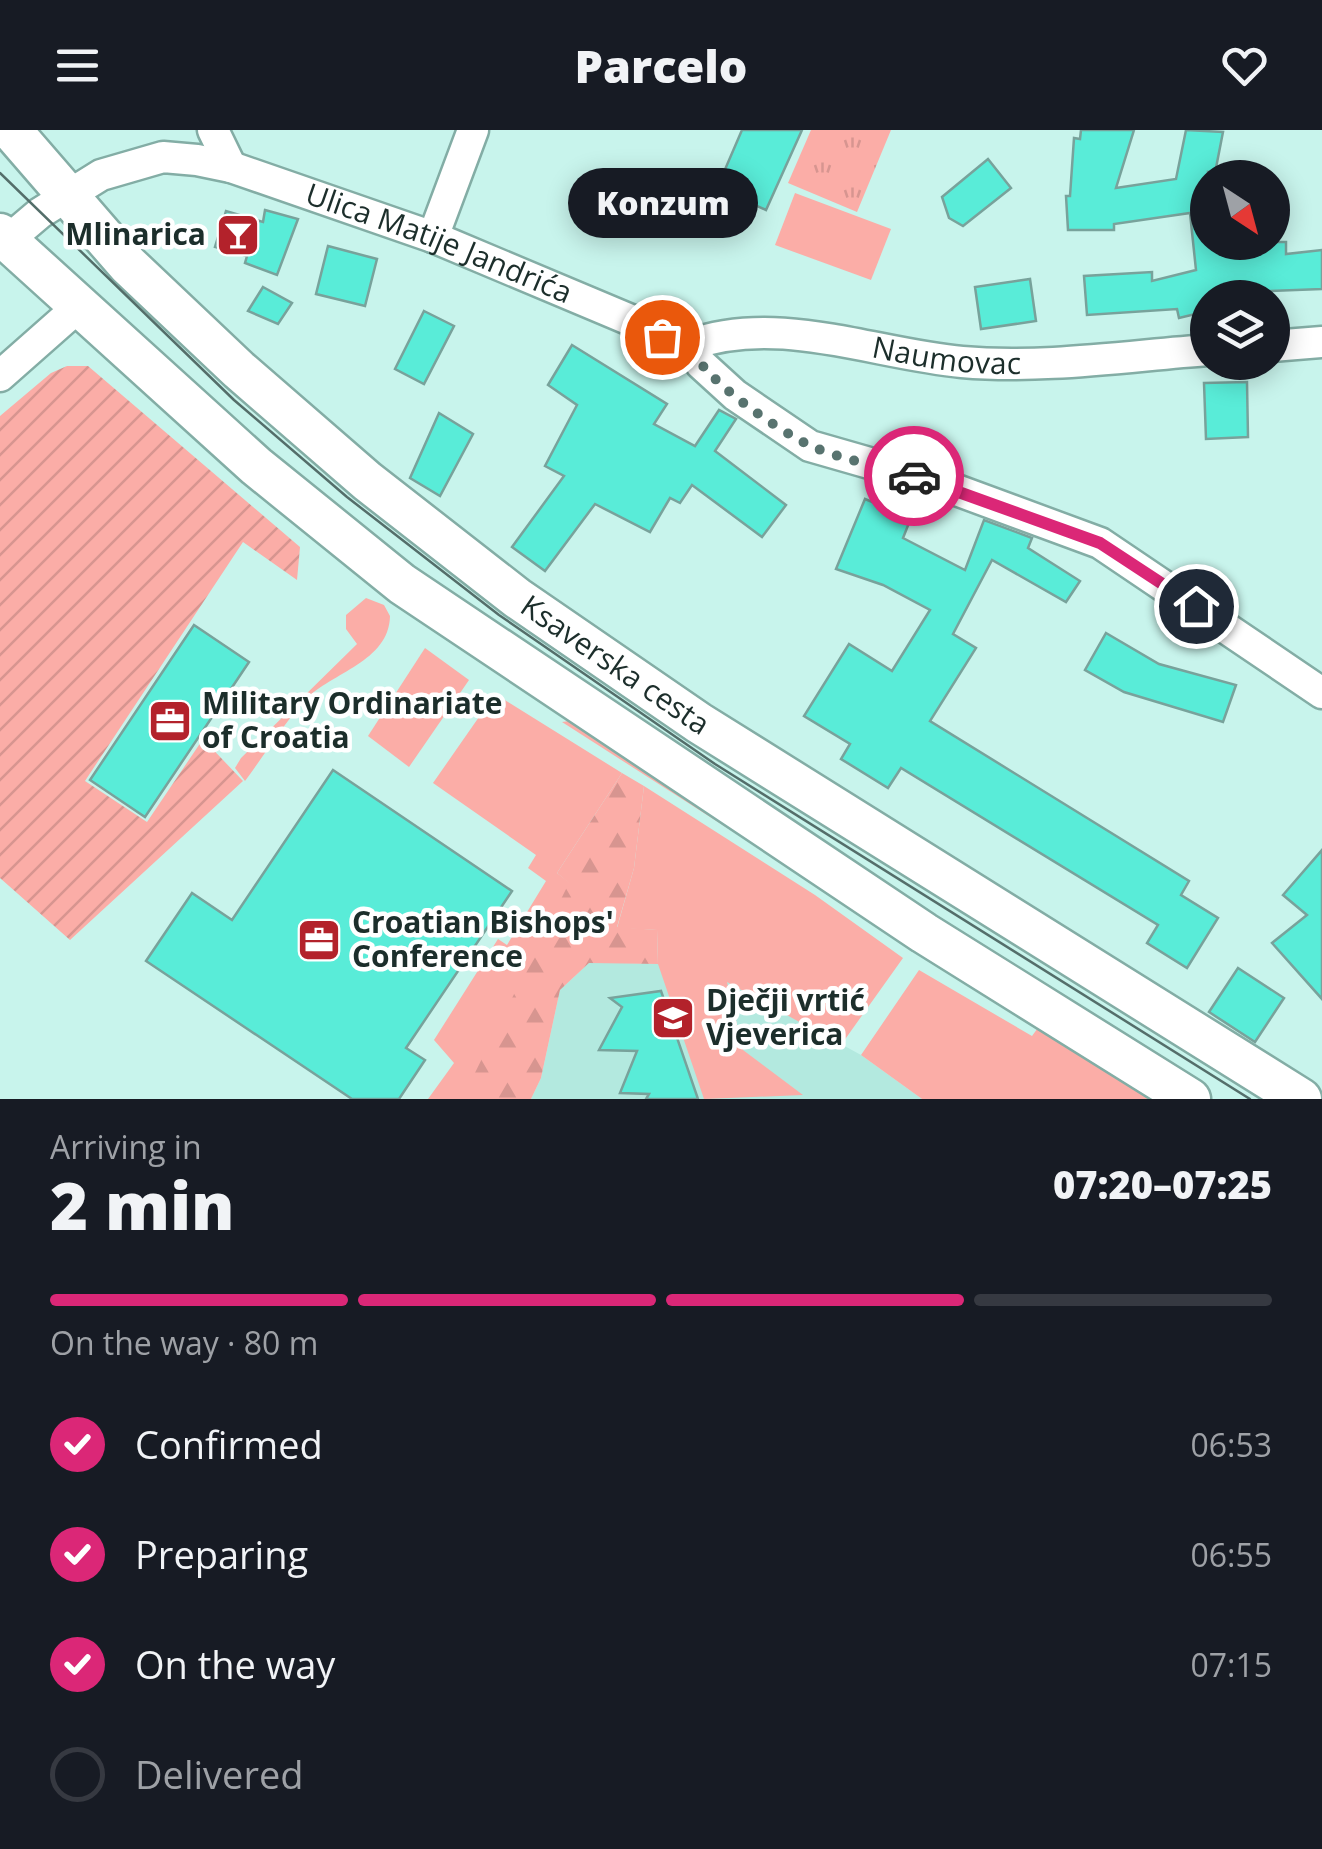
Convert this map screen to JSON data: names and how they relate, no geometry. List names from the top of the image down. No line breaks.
{"streets":{"main road":["Ksaverska cesta"],"street":["Ulica Matije Jandrića","Naumovac"]},"crossings":[["Ulica Matije Jandrića","Naumovac"],["Ulica Matije Jandrića","Ksaverska cesta"]],"places":{"bar":["Mlinarica"],"other":["Konzum"],"office":["Military Ordinariate of Croatia","Croatian Bishops' Conference"],"school or university":["Dječji vrtić Vjeverica"]},"north":"bottom right","page":{"header":"Parcelo","bubble":"Konzum","heading":["2 min","Arriving in","07:20–07:25"],"bar":"On the way · 80 m","list":[["Confirmed","06:53"],["Preparing","06:55"],["On the way","07:15"],"Delivered"]}}
